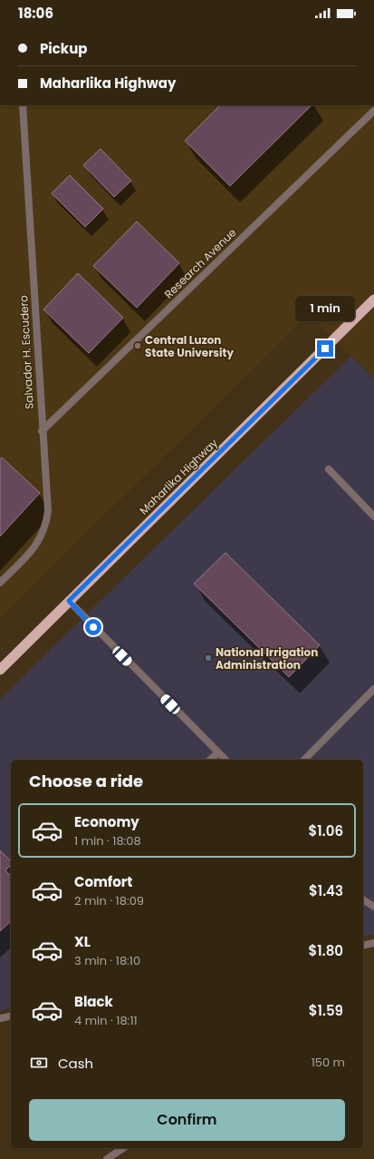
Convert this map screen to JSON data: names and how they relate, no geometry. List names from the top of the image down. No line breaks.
{"streets":{"highway":["Maharlika Highway"],"street":["Research Avenue","Salvador H. Escudero"]},"crossings":[["Research Avenue","Salvador H. Escudero"]],"places":["Central Luzon State University","National Irrigation Administration"],"page":{"status":"18:06","banner":["Pickup","Maharlika Highway"],"bubble":"1 min","heading":"Choose a ride","list":[{"name":"Economy","note":"1 min · 18:08","value":"$1.06"},{"name":"Comfort","note":"2 min · 18:09","value":"$1.43"},{"name":"XL","note":"3 min · 18:10","value":"$1.80"},{"name":"Black","note":"4 min · 18:11","value":"$1.59"}],"pay":["Cash","150 m"],"buttons":"Confirm"}}
